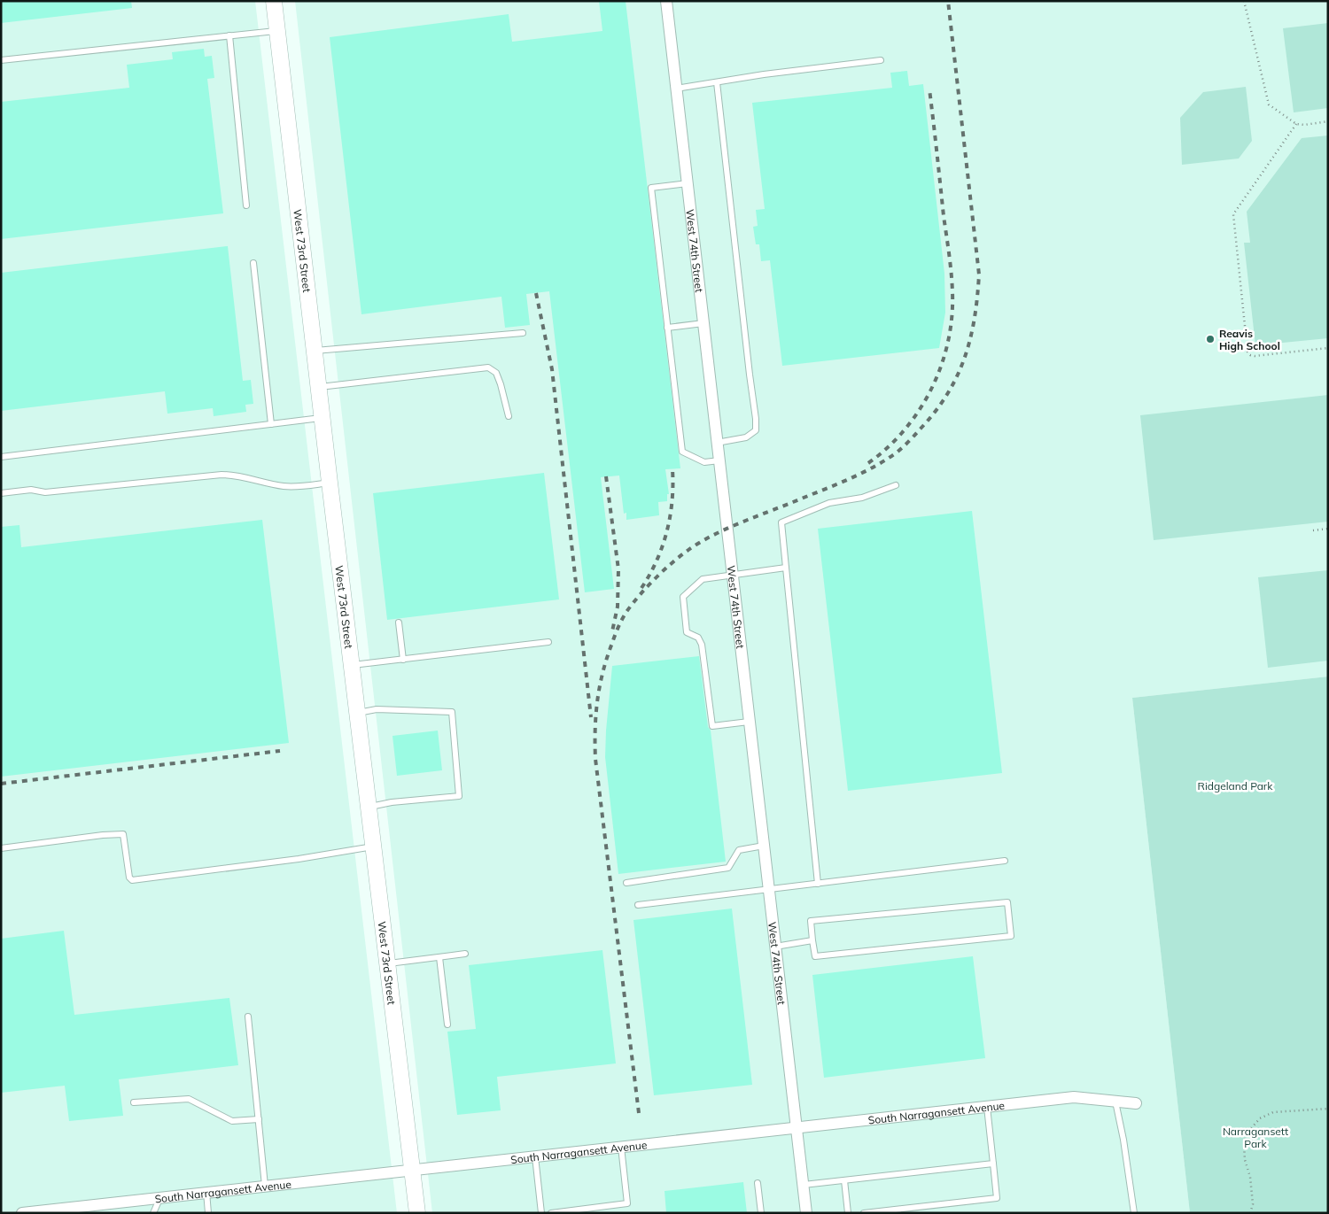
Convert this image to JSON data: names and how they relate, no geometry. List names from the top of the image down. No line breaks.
{"streets":{"street":["West 73rd Street","West 74th Street","South Narragansett Avenue"]},"crossings":[["West 73rd Street","South Narragansett Avenue"],["West 74th Street","South Narragansett Avenue"]],"parks":["Ridgeland Park","Narragansett Park"],"places":["Reavis High School"]}
